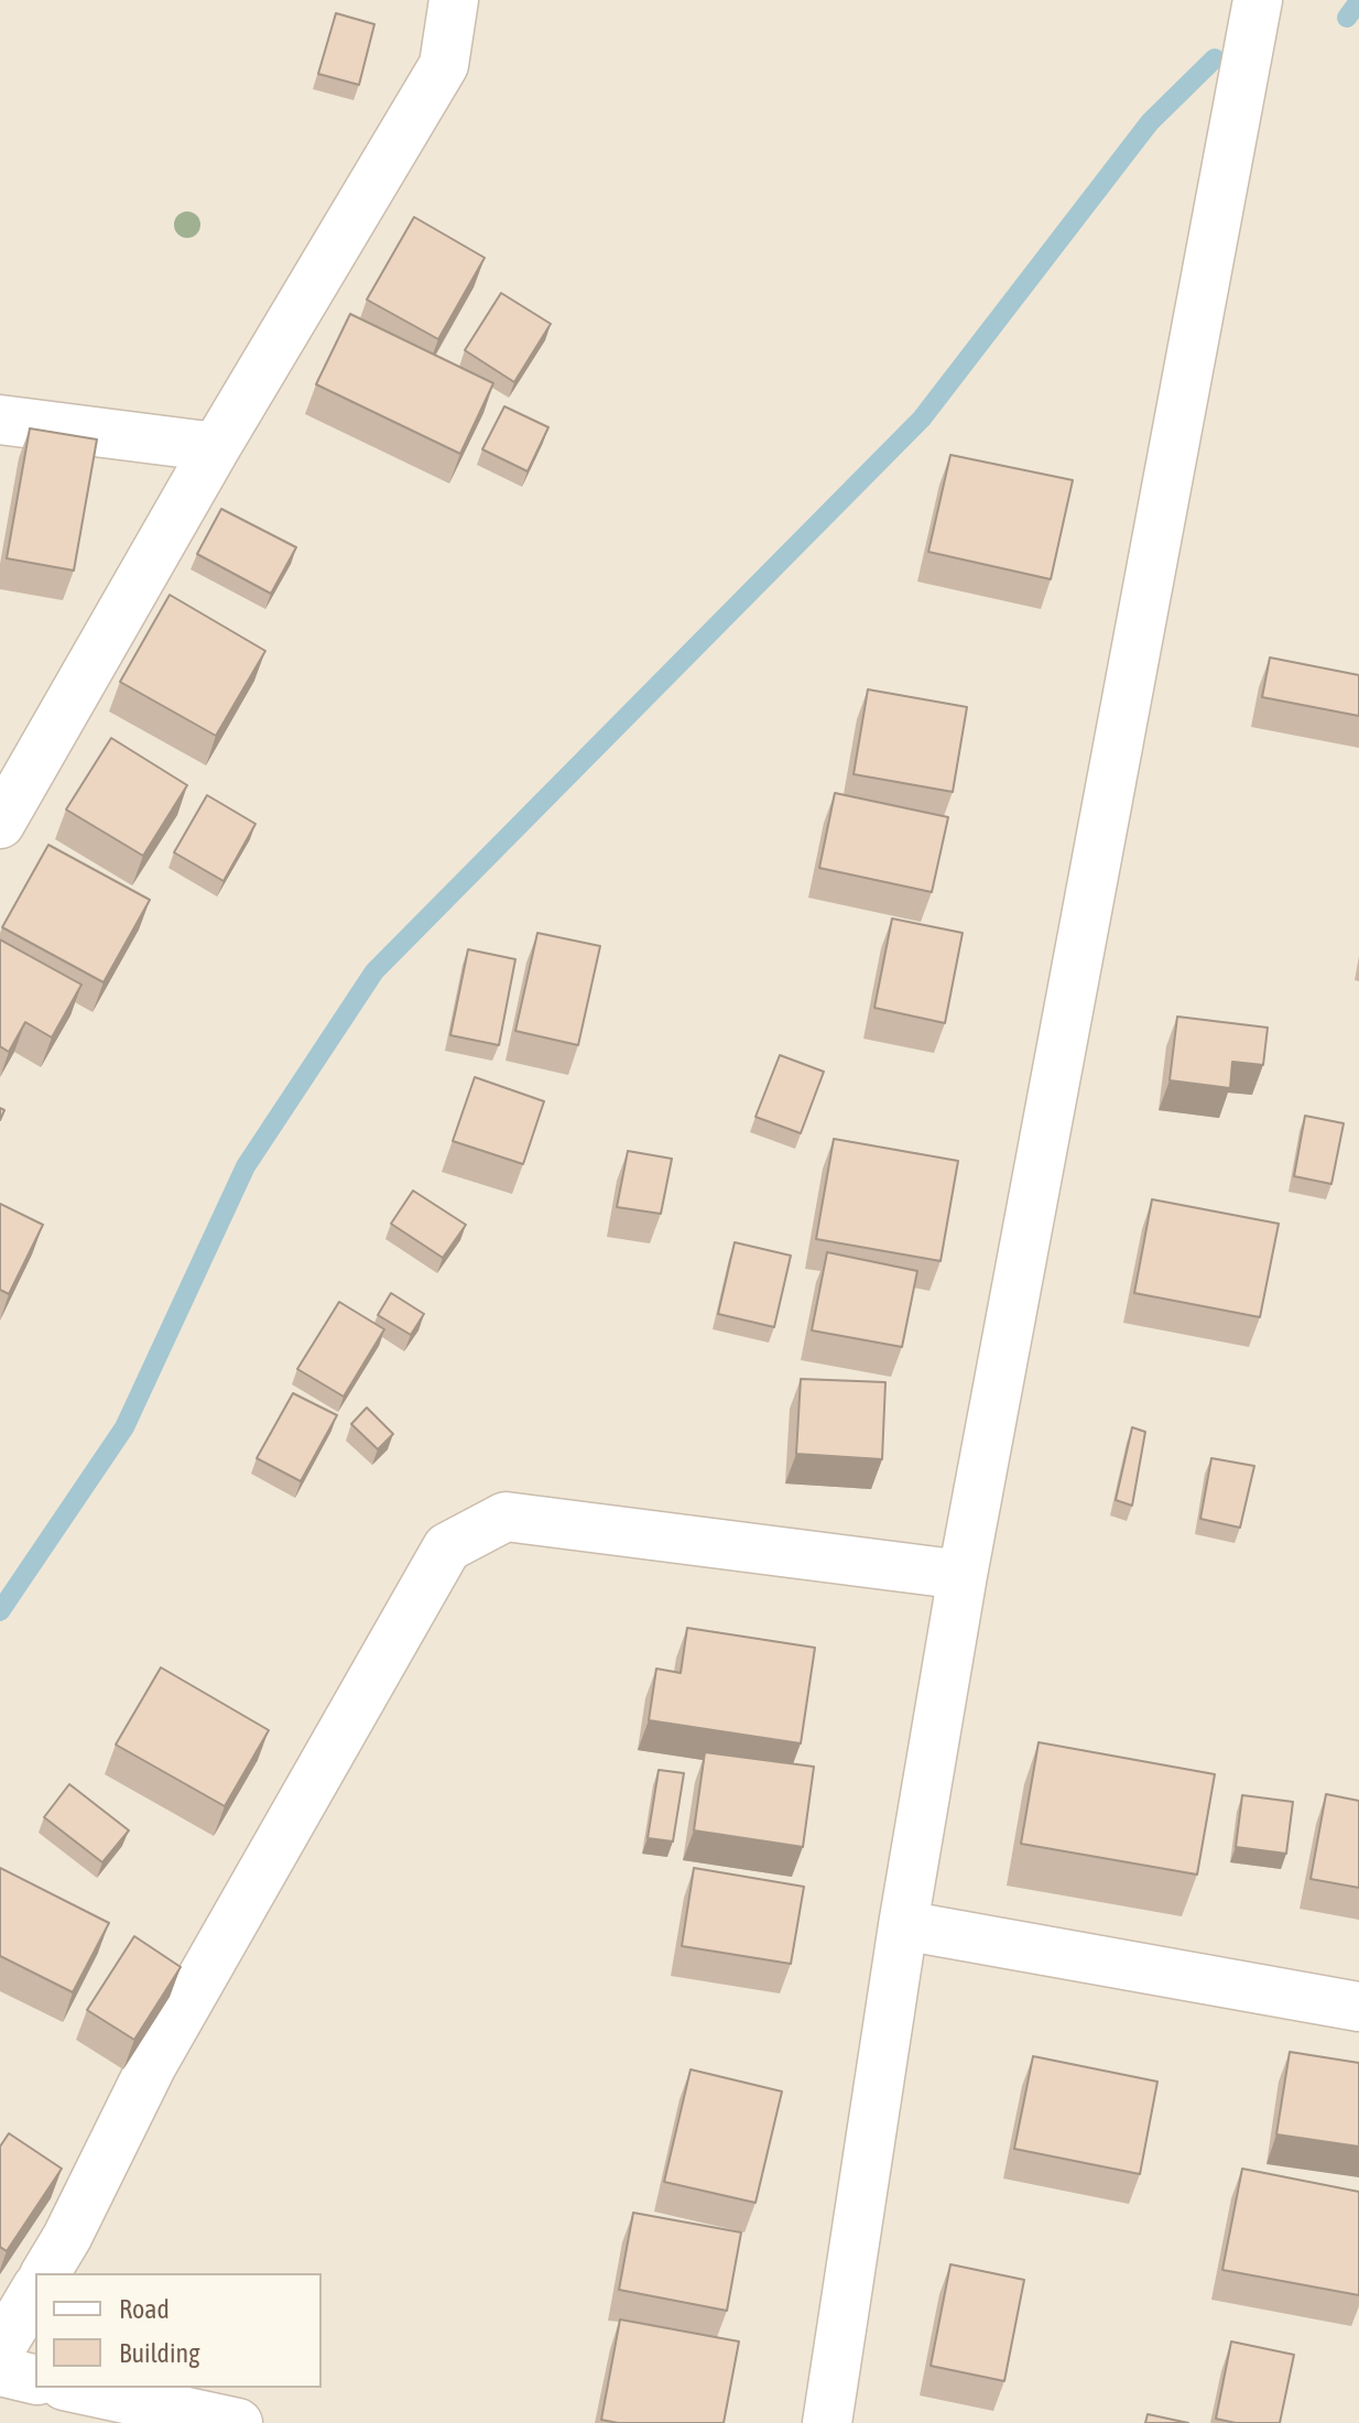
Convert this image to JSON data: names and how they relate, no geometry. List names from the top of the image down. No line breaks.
{"legend":["Road","Building"]}
